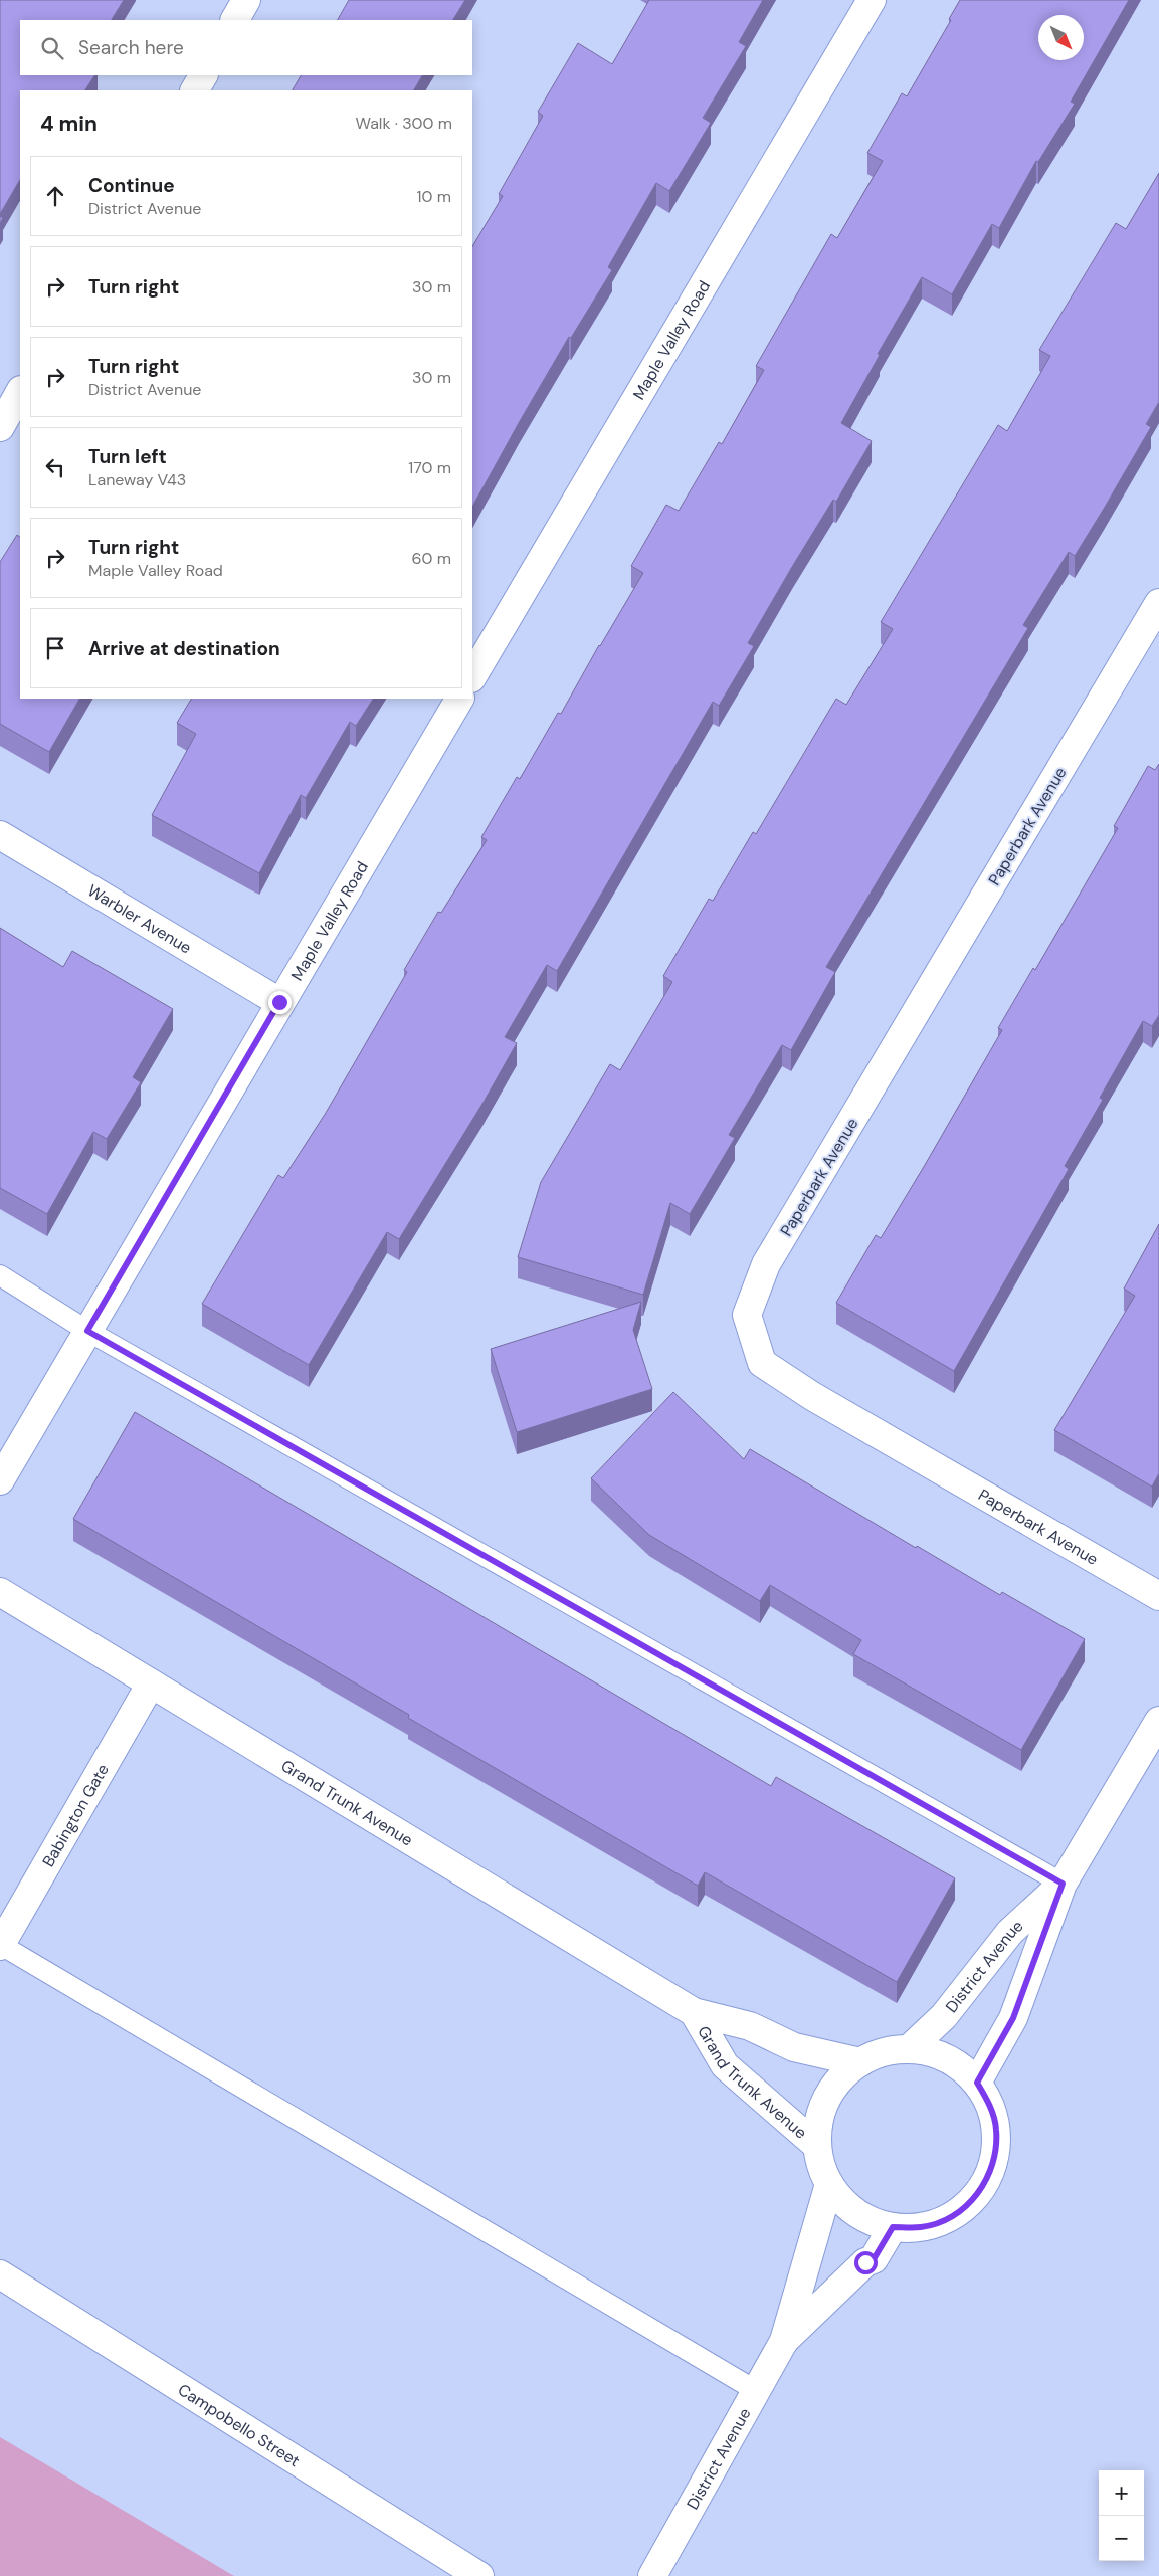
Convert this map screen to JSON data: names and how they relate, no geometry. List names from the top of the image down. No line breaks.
{"streets":{"street":["Maple Valley Road","Paperbark Avenue","Warbler Avenue","Grand Trunk Avenue","Babington Gate","District Avenue","Campobello Street"]},"crossings":[["Maple Valley Road","Warbler Avenue"],["Grand Trunk Avenue","Babington Gate"],["Grand Trunk Avenue","District Avenue"]],"north":"bottom right","page":{"search":"Search here","heading":["4 min","Walk · 300 m"],"list":[["Continue","District Avenue","10 m"],["Turn right","30 m"],["Turn right","District Avenue","30 m"],["Turn left","Laneway V43","170 m"],["Turn right","Maple Valley Road","60 m"],"Arrive at destination"],"map_buttons":["+","−"]}}
